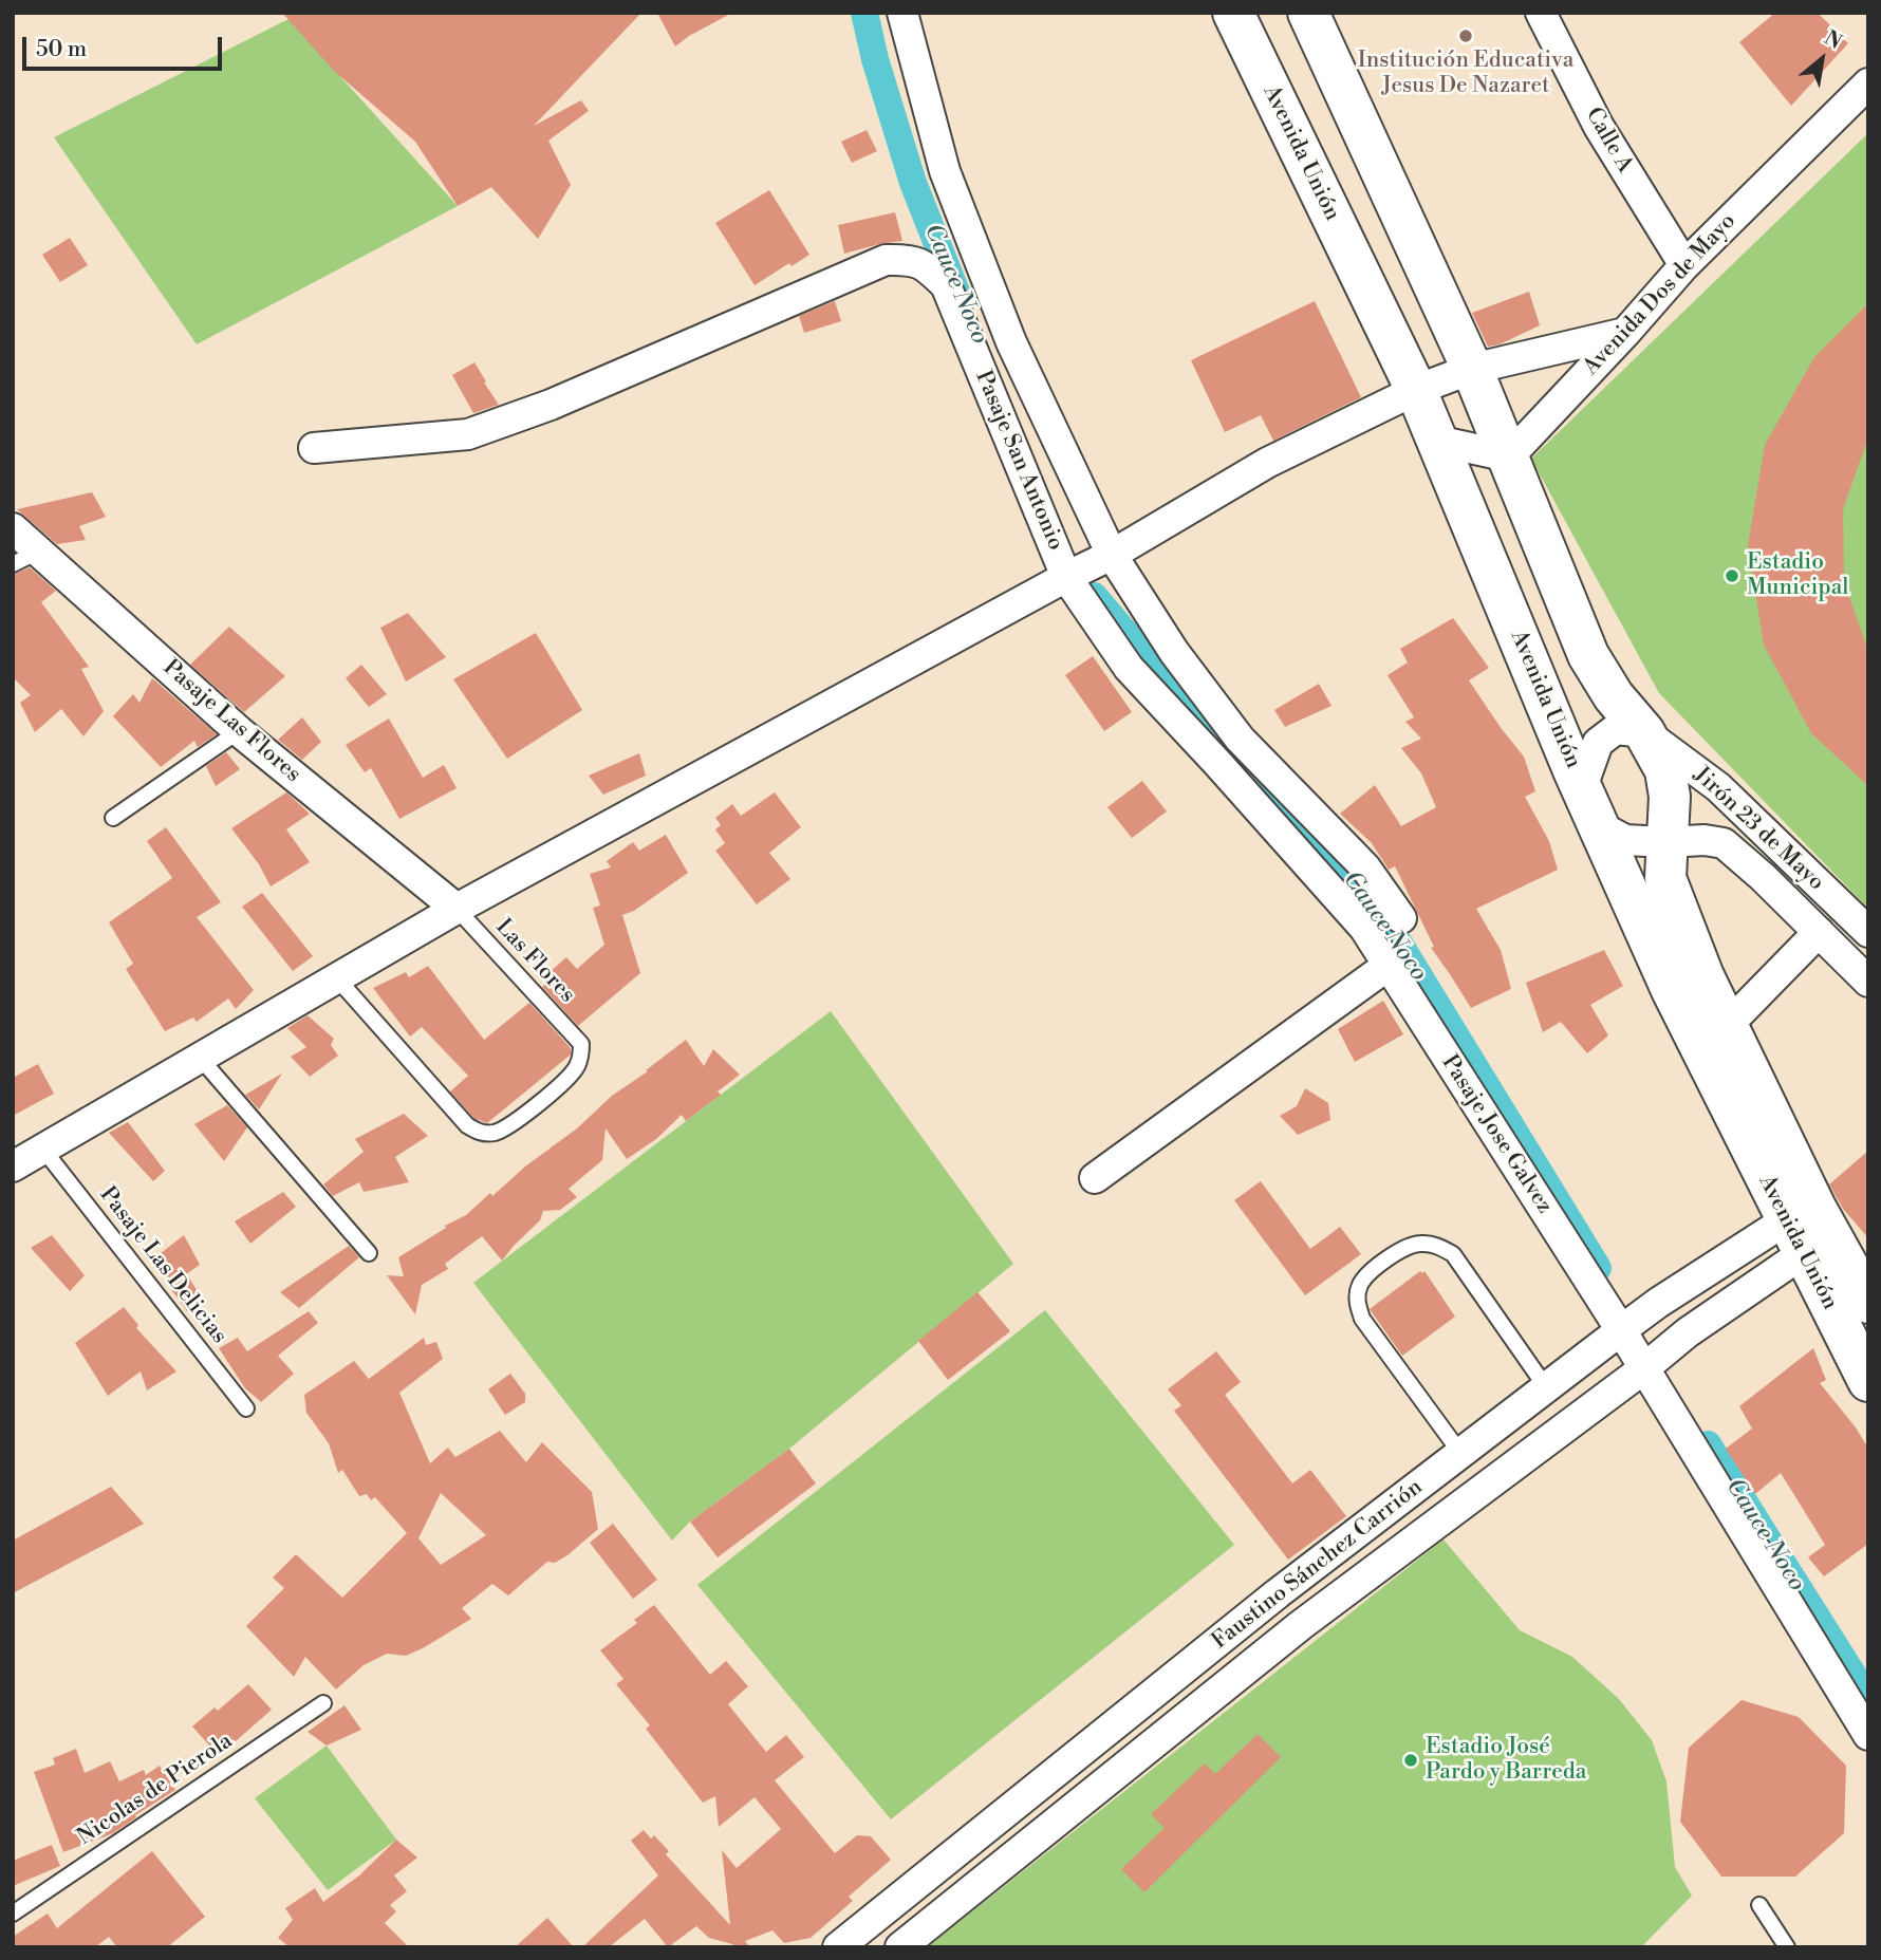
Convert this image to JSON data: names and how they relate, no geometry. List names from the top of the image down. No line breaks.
{"streets":{"main road":["Avenida Unión"],"street":["Calle A","Avenida Dos de Mayo","Pasaje San Antonio","Pasaje Las Flores","Jirón 23 de Mayo","Pasaje Jose Galvez","Faustino Sánchez Carrión"],"lane":["Las Flores","Pasaje Las Delicias","Nicolas de Pierola"]},"crossings":[["Calle A","Avenida Dos de Mayo"],["Avenida Unión","Avenida Dos de Mayo"],["Avenida Unión","Jirón 23 de Mayo"],["Avenida Unión","Faustino Sánchez Carrión"],["Pasaje San Antonio","Pasaje Jose Galvez"],["Pasaje Las Flores","Las Flores"],["Pasaje Jose Galvez","Faustino Sánchez Carrión"]],"water":["Cauce Noco"],"places":["Institución Educativa Jesus De Nazaret","Estadio Municipal","Estadio José Pardo y Barreda"],"scale_bar":"50 m","north":"top right"}
